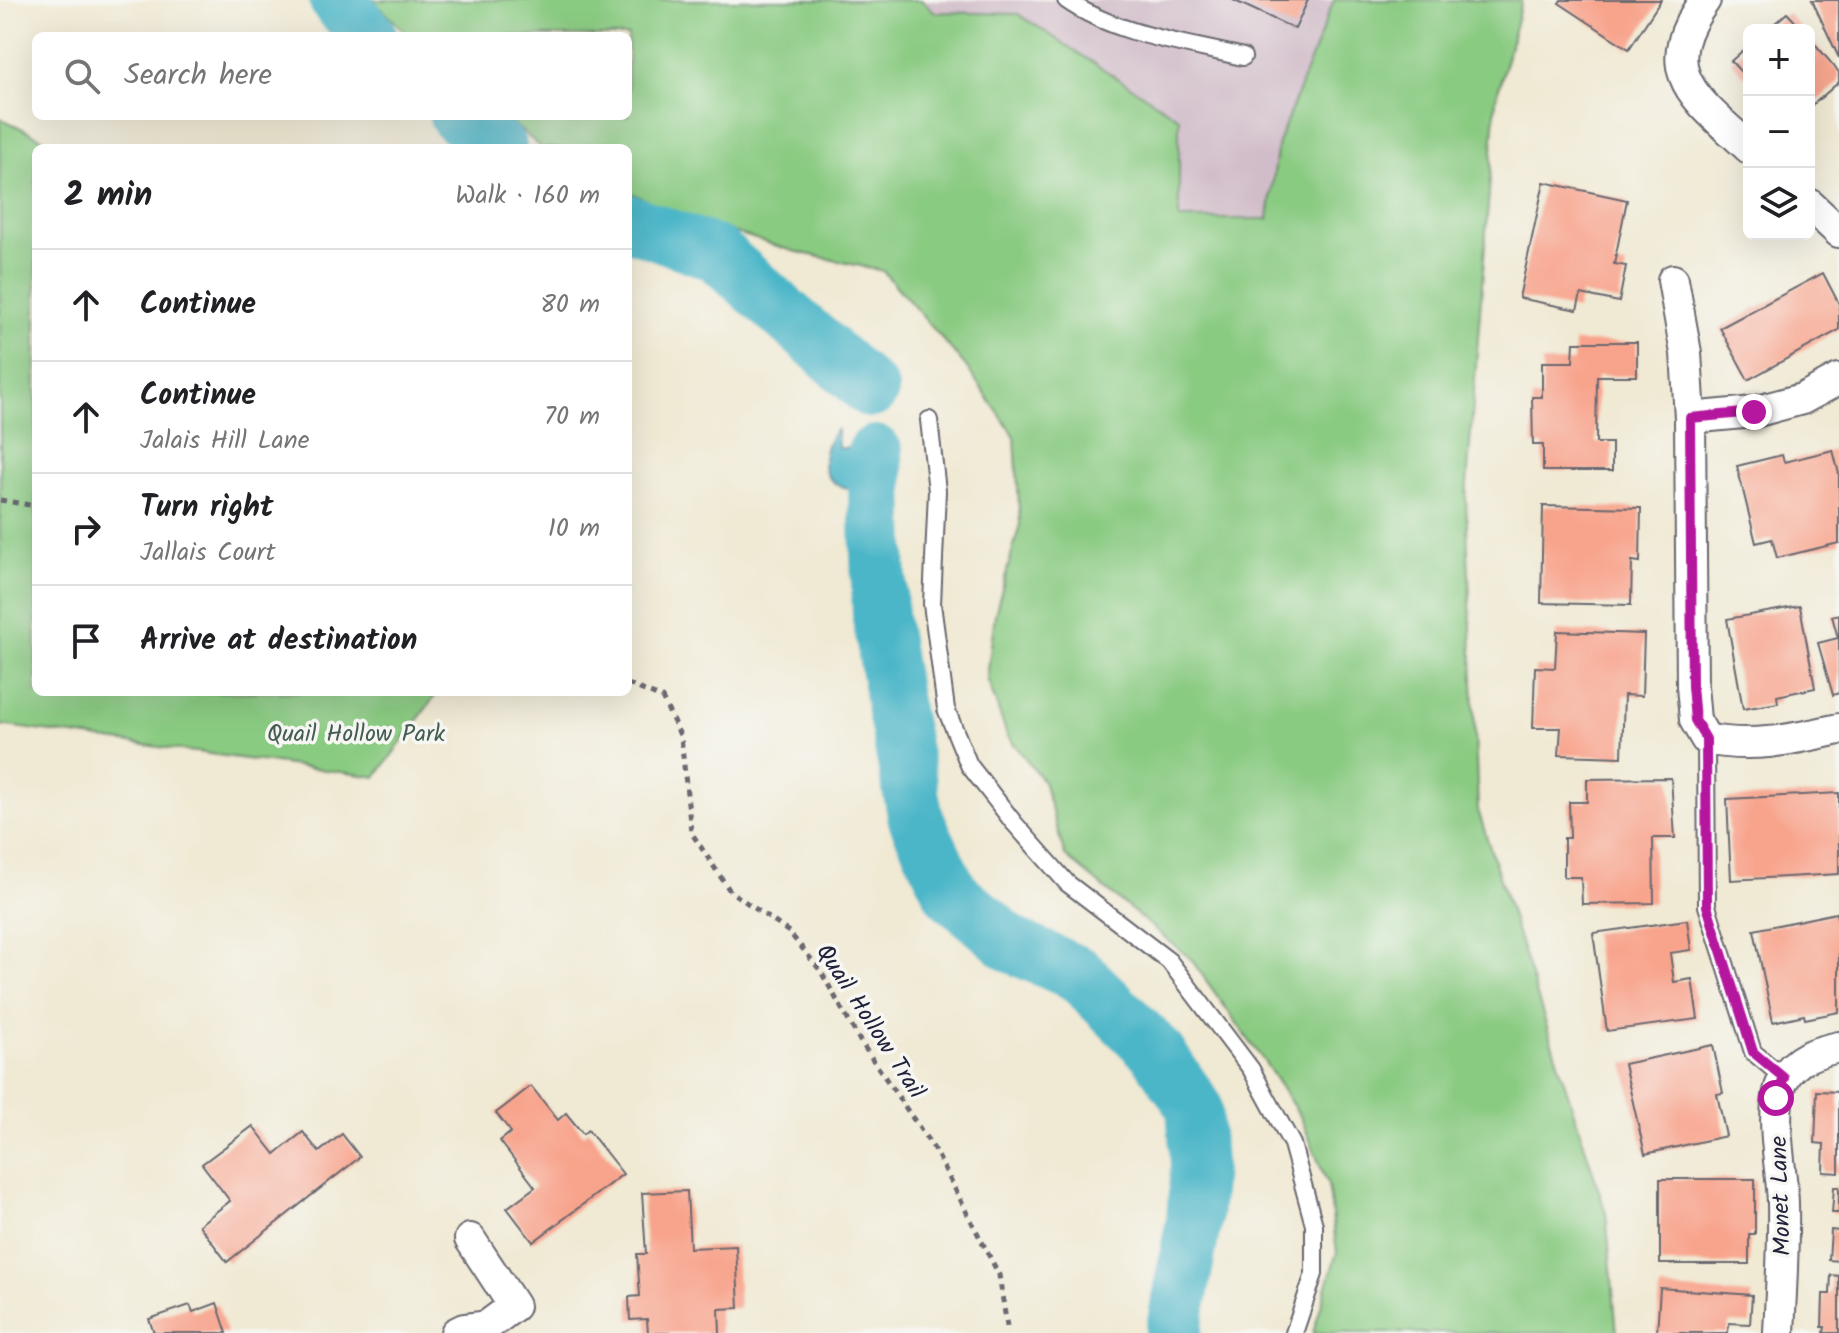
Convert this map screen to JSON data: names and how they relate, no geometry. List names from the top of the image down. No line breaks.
{"streets":{"street":["Monet Lane"],"path":["Quail Hollow Trail"]},"parks":["Quail Hollow Park"],"page":{"map_buttons":["+","−"],"search":"Search here","heading":["2 min","Walk · 160 m"],"list":[["Continue","80 m"],["Continue","Jalais Hill Lane","70 m"],["Turn right","Jallais Court","10 m"],"Arrive at destination"]}}
